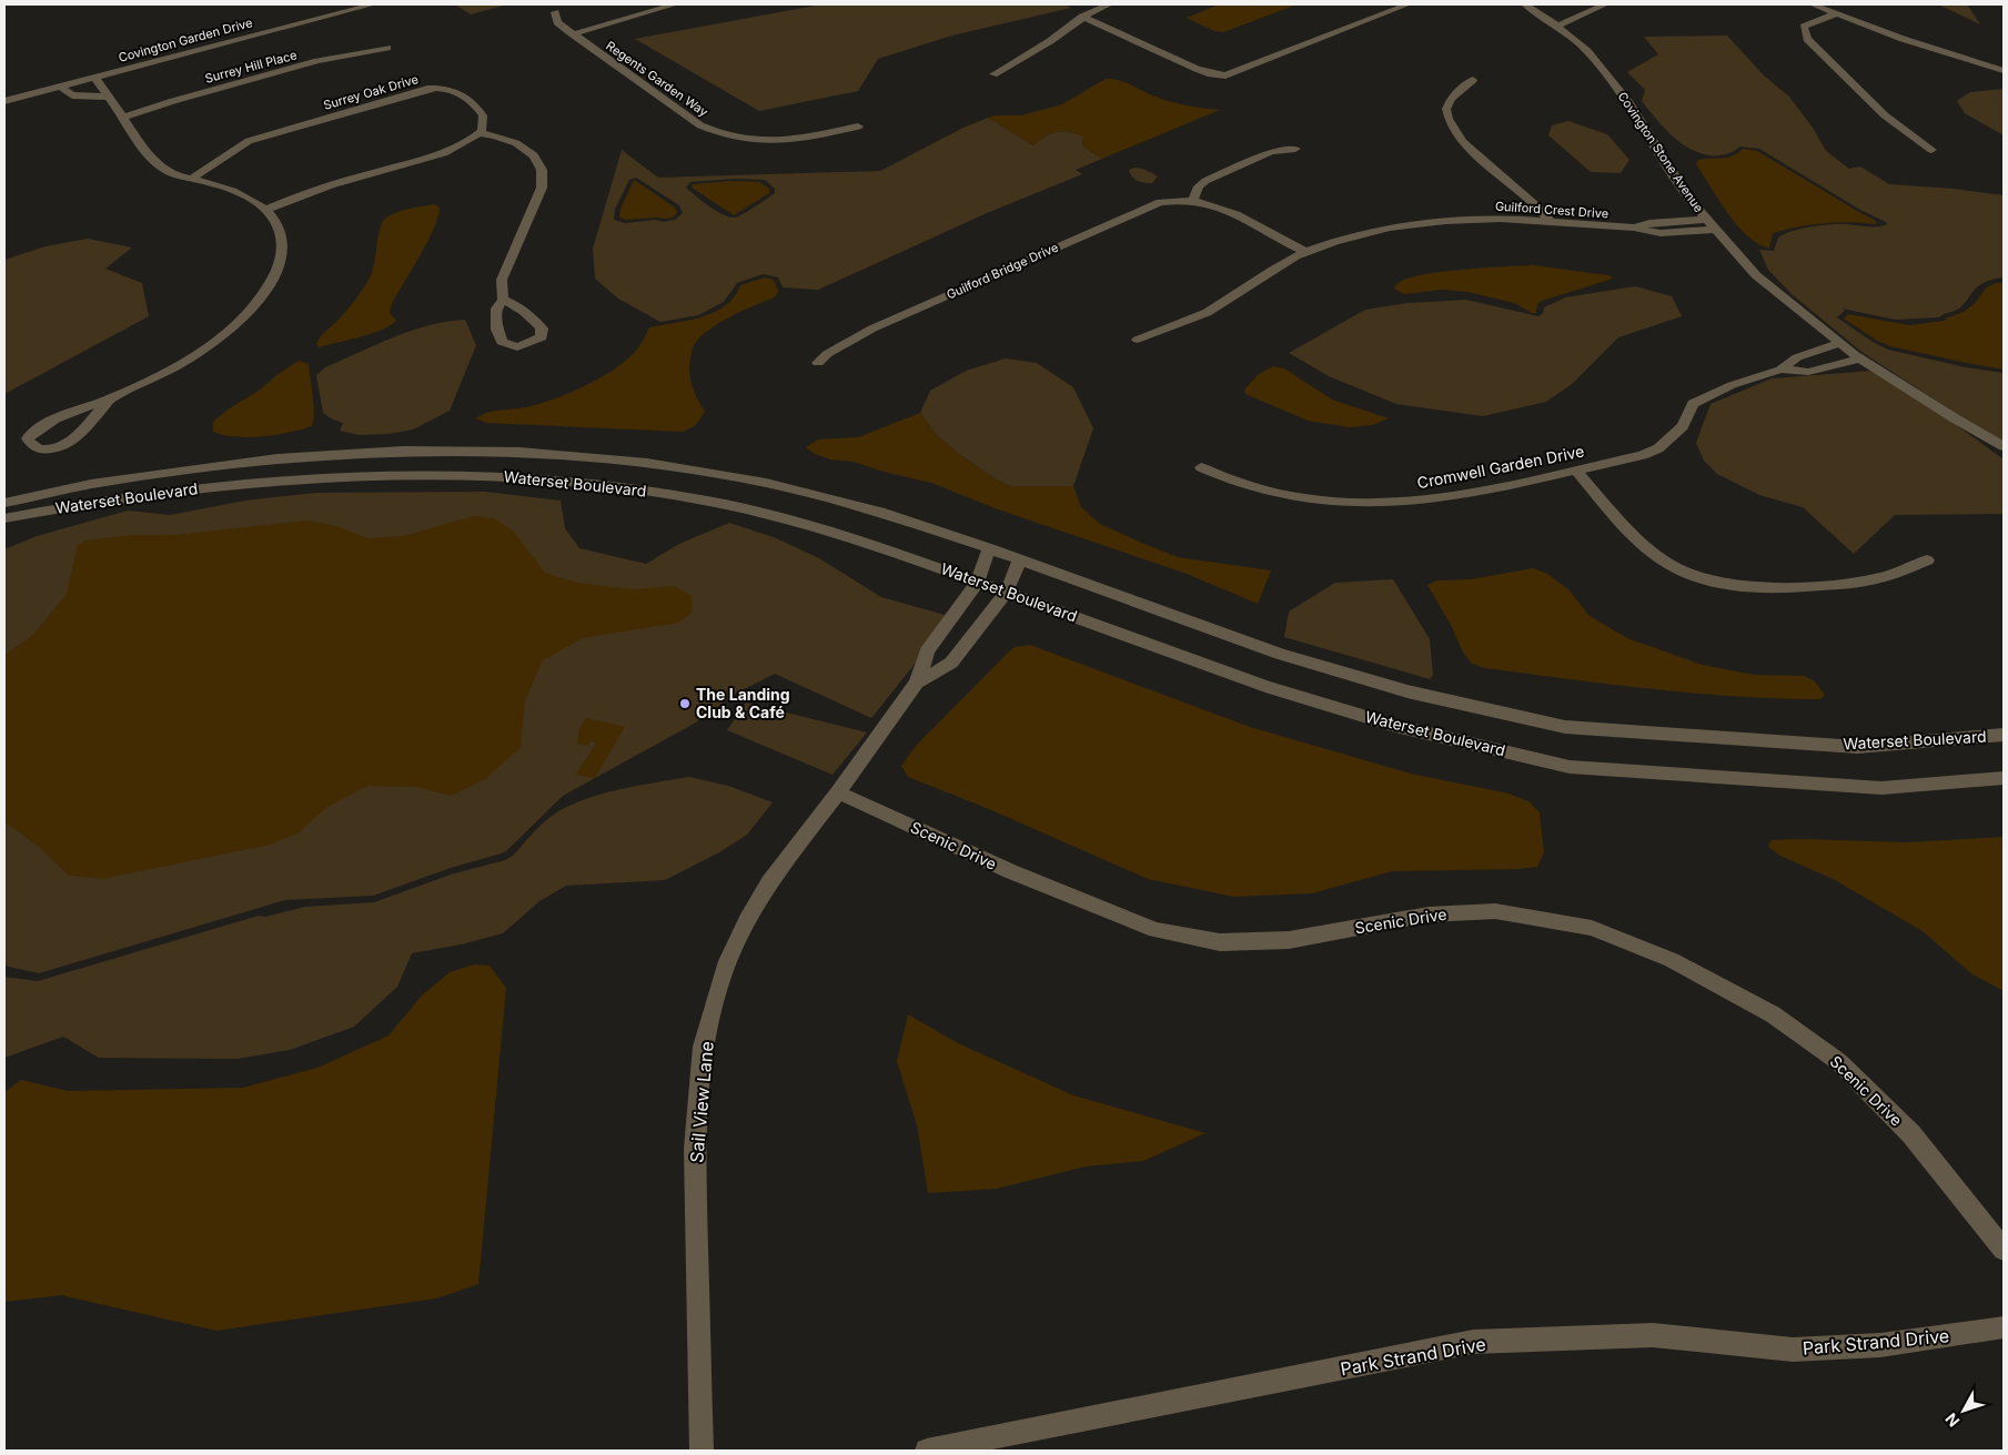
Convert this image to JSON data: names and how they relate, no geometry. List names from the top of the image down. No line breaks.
{"streets":{"street":["Covington Garden Drive","Surrey Hill Place","Regents Garden Way","Surrey Oak Drive","Covington Stone Avenue","Guilford Crest Drive","Guilford Bridge Drive","Cromwell Garden Drive","Waterset Boulevard","Scenic Drive","Sail View Lane","Park Strand Drive"]},"crossings":[["Covington Stone Avenue","Guilford Crest Drive"],["Covington Stone Avenue","Cromwell Garden Drive"],["Waterset Boulevard","Sail View Lane"],["Scenic Drive","Sail View Lane"]],"places":["The Landing Club & Café"],"north":"bottom left"}
